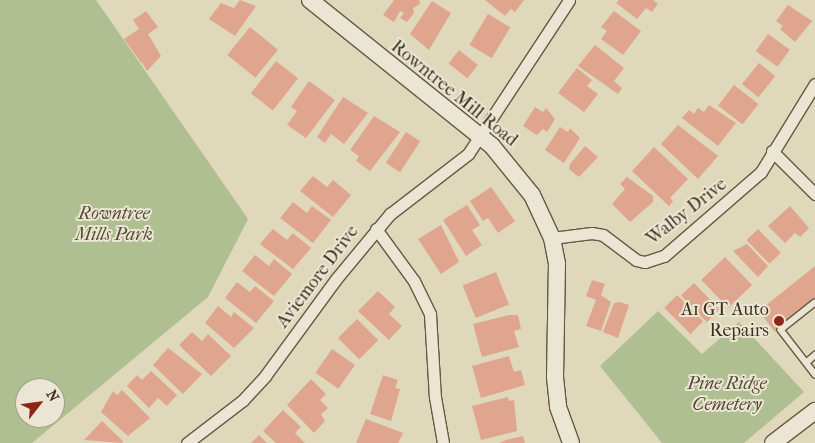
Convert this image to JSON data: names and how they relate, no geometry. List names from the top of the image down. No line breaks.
{"streets":{"street":["Rowntree Mill Road","Walby Drive","Aviemore Drive"]},"crossings":[["Rowntree Mill Road","Walby Drive"],["Rowntree Mill Road","Aviemore Drive"]],"parks":["Rowntree Mills Park","Pine Ridge Cemetery"],"places":["A1 GT Auto Repairs"],"north":"top right"}
